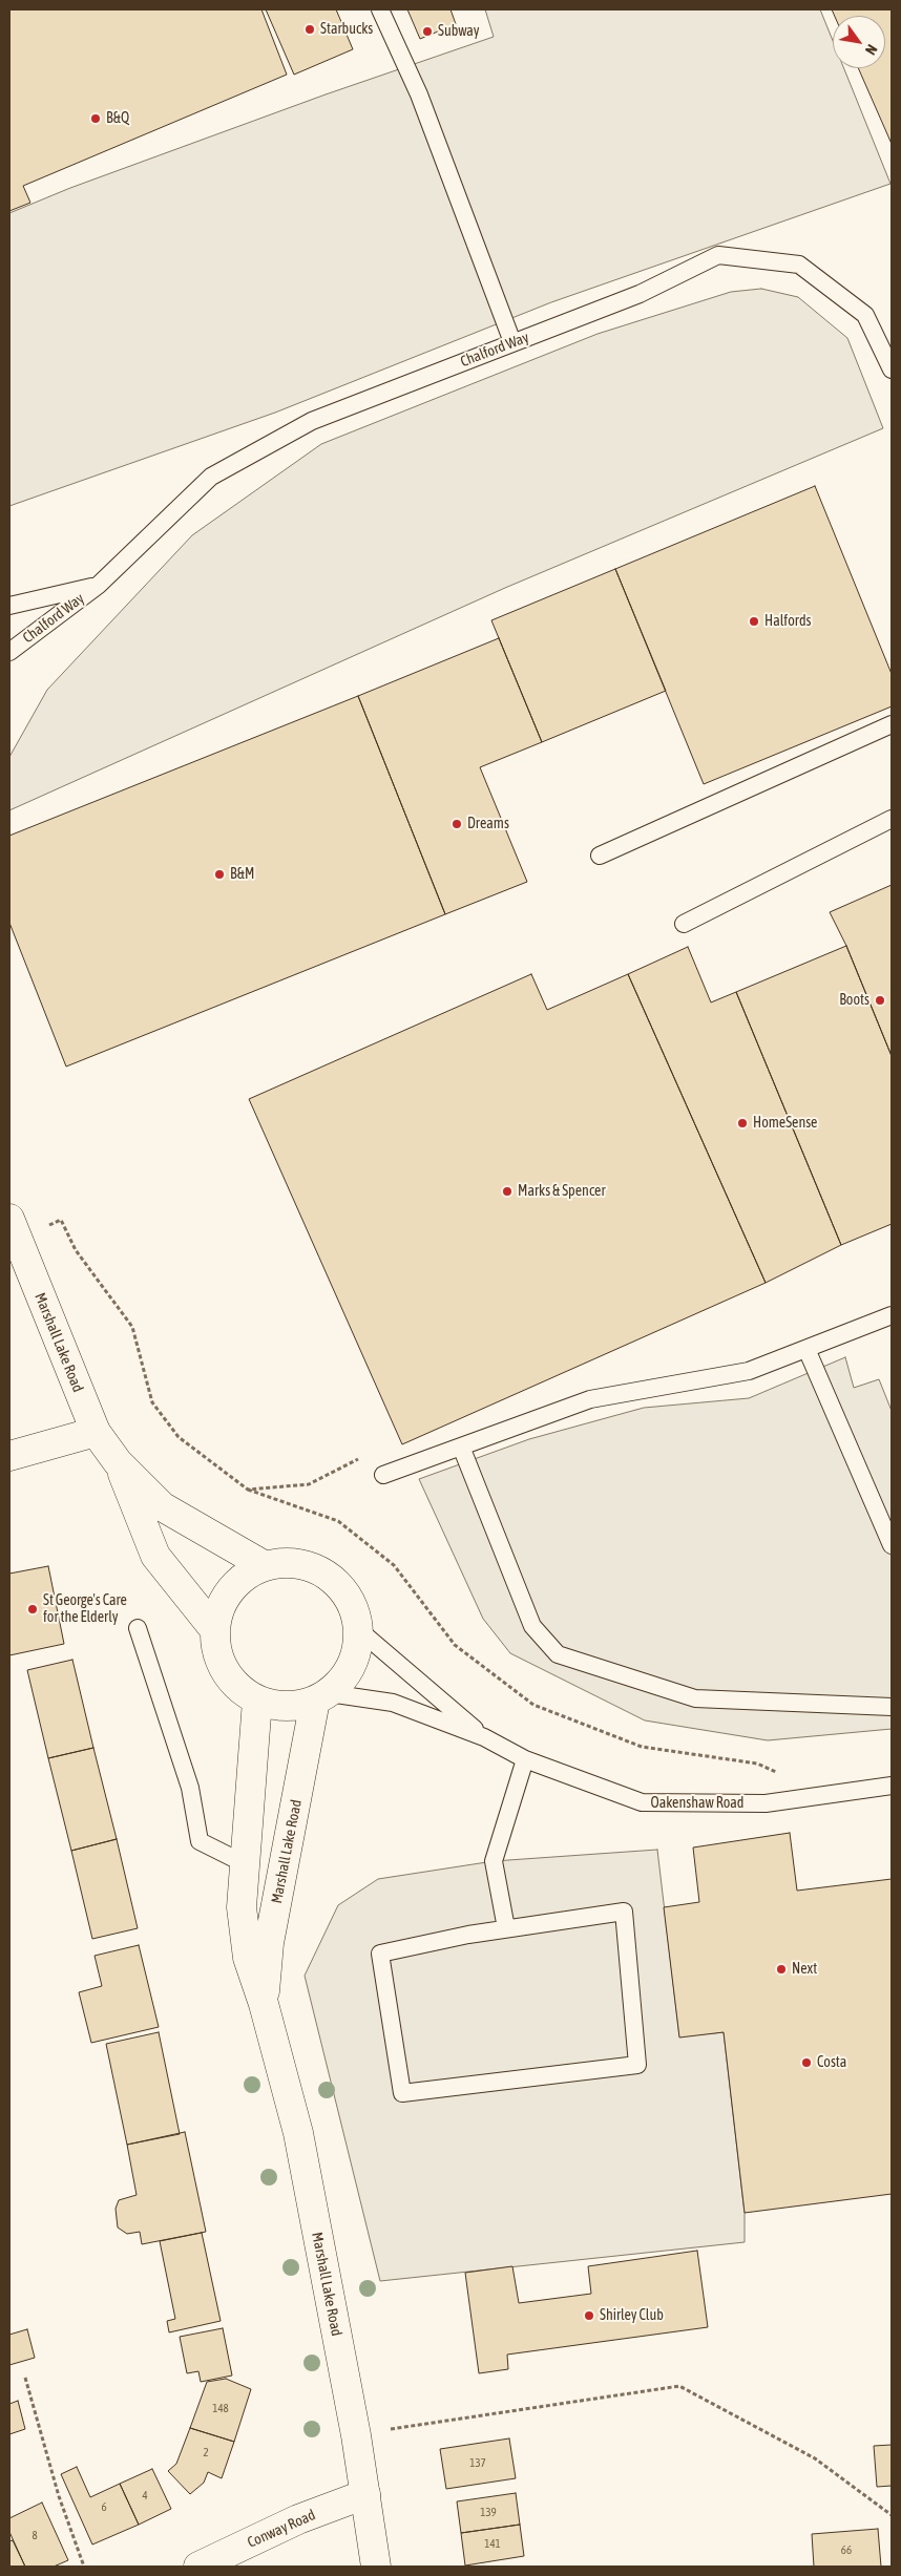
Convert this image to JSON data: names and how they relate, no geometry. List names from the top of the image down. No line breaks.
{"streets":{"main road":["Marshall Lake Road","Conway Road"],"lane":["Chalford Way","Oakenshaw Road"]},"crossings":[["Marshall Lake Road","Oakenshaw Road"],["Marshall Lake Road","Conway Road"]],"places":["Starbucks","Subway","B&Q","Halfords","Dreams","B&M","Boots","HomeSense","Marks & Spencer","St George's Care for the Elderly","Next","Costa","Shirley Club"],"house_numbers":["148","2","137","4","6","139","8","141","66"],"north":"bottom right"}
